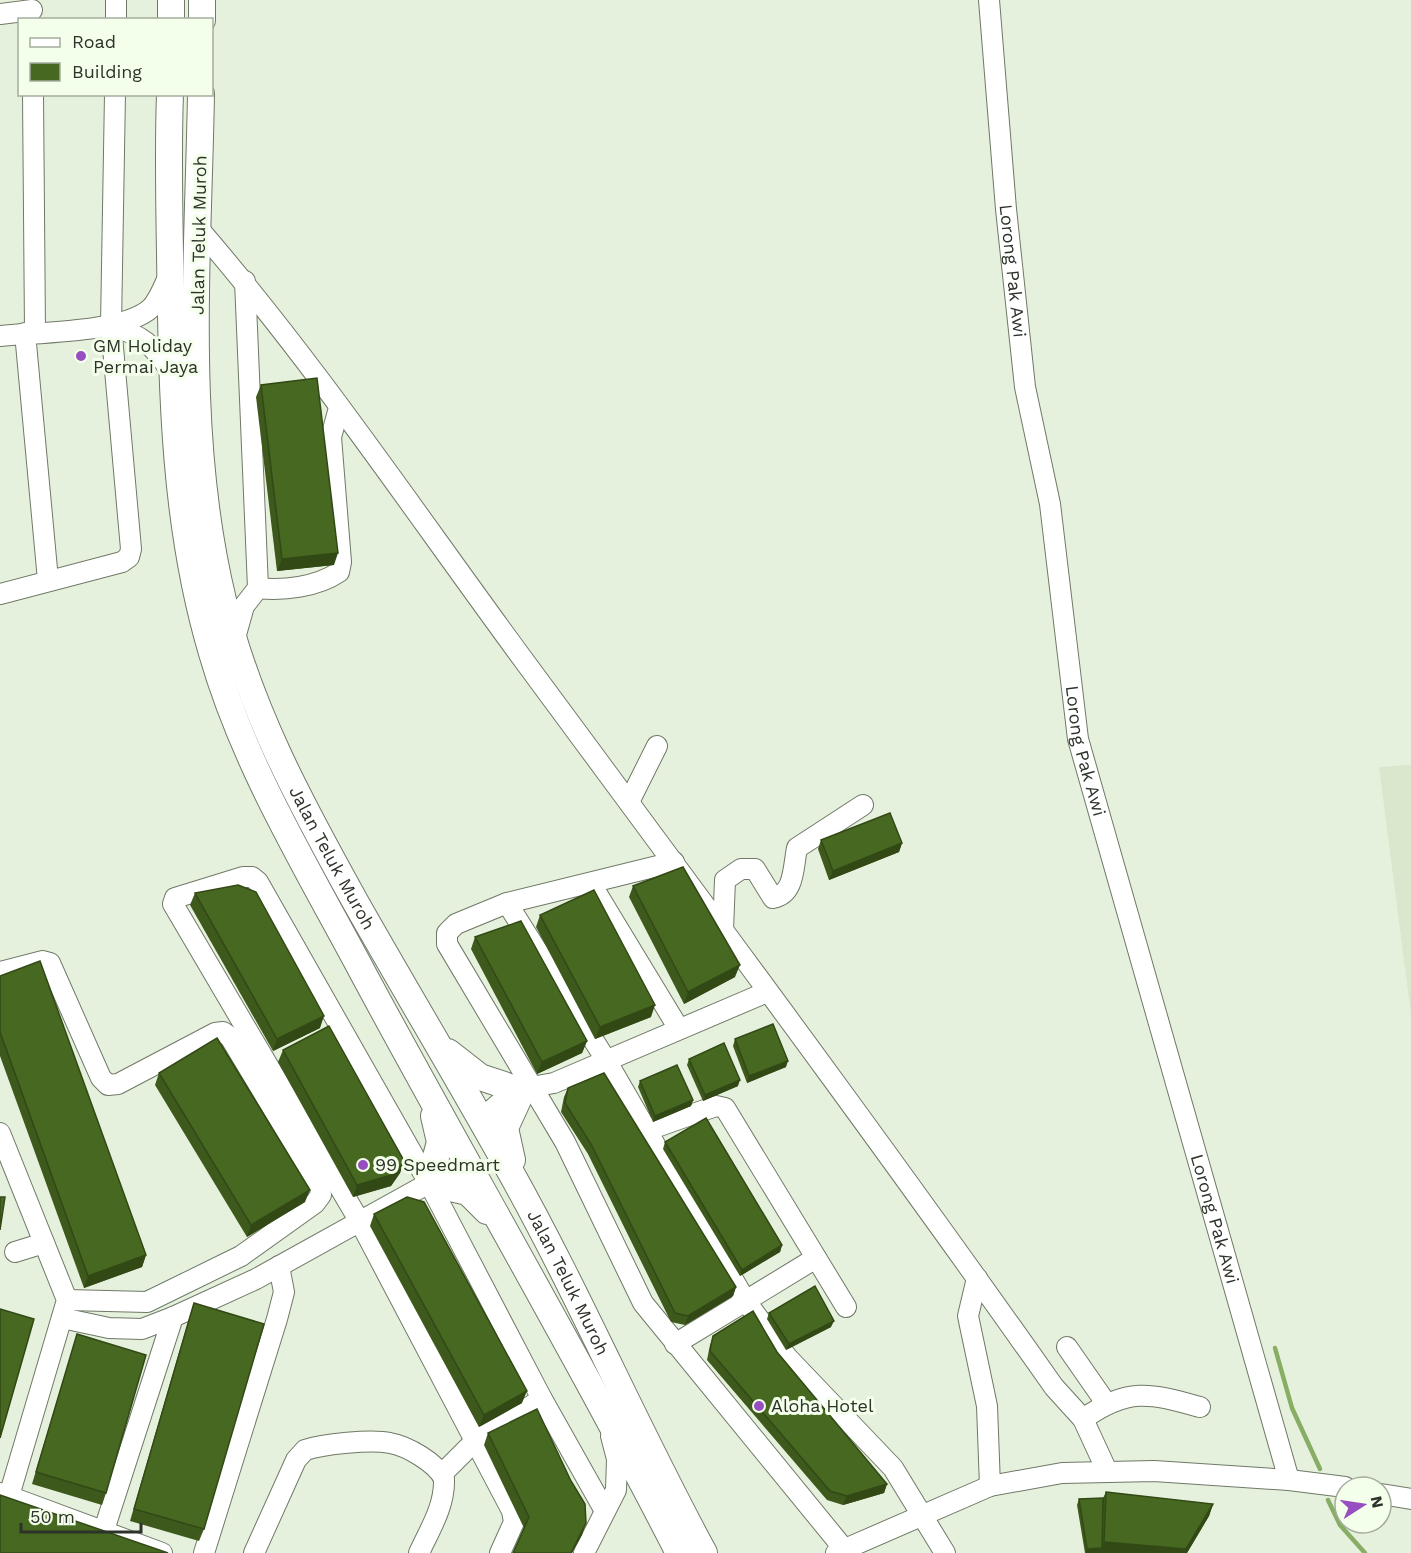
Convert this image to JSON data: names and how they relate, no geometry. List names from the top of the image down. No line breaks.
{"streets":{"main road":["Jalan Teluk Muroh"],"street":["Lorong Pak Awi"]},"places":["GM Holiday Permai Jaya","99 Speedmart","Aloha Hotel"],"legend":["Road","Building"],"scale_bar":"50 m","north":"right"}
